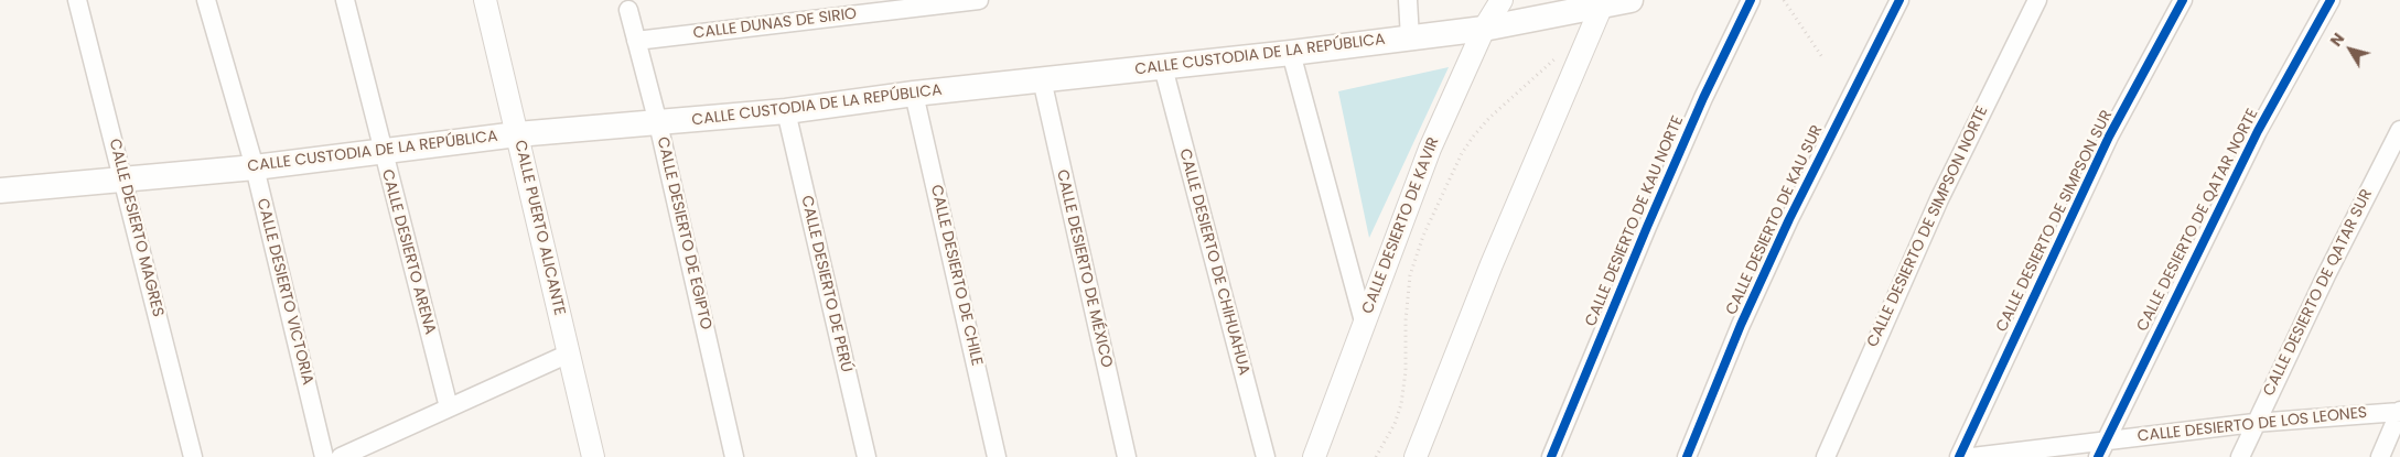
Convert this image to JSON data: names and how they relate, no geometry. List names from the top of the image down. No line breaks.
{"streets":{"main road":["CALLE CUSTODIA DE LA REPÚBLICA"],"street":["CALLE DUNAS DE SIRIO","CALLE DESIERTO DE KAU SUR","CALLE DESIERTO DE QATAR NORTE","CALLE DESIERTO DE KAU NORTE","CALLE DESIERTO DE SIMPSON SUR","CALLE DESIERTO DE KAVIR","CALLE DESIERTO DE SIMPSON NORTE","CALLE DESIERTO MAGRES","CALLE PUERTO ALICANTE","CALLE DESIERTO DE EGIPTO","CALLE DESIERTO ARENA","CALLE DESIERTO DE CHIHUAHUA","CALLE DESIERTO DE MÉXICO","CALLE DESIERTO DE CHILE","CALLE DESIERTO DE PERÚ","CALLE DESIERTO VICTORIA","CALLE DESIERTO DE QATAR SUR","CALLE DESIERTO DE LOS LEONES"]},"crossings":[["CALLE DUNAS DE SIRIO","CALLE DESIERTO DE EGIPTO"],["CALLE CUSTODIA DE LA REPÚBLICA","CALLE DESIERTO DE KAVIR"],["CALLE CUSTODIA DE LA REPÚBLICA","CALLE DESIERTO MAGRES"],["CALLE CUSTODIA DE LA REPÚBLICA","CALLE PUERTO ALICANTE"],["CALLE CUSTODIA DE LA REPÚBLICA","CALLE DESIERTO DE EGIPTO"],["CALLE CUSTODIA DE LA REPÚBLICA","CALLE DESIERTO ARENA"],["CALLE CUSTODIA DE LA REPÚBLICA","CALLE DESIERTO DE CHIHUAHUA"],["CALLE CUSTODIA DE LA REPÚBLICA","CALLE DESIERTO DE MÉXICO"],["CALLE CUSTODIA DE LA REPÚBLICA","CALLE DESIERTO DE CHILE"],["CALLE CUSTODIA DE LA REPÚBLICA","CALLE DESIERTO DE PERÚ"],["CALLE CUSTODIA DE LA REPÚBLICA","CALLE DESIERTO VICTORIA"],["CALLE DESIERTO DE QATAR NORTE","CALLE DESIERTO DE LOS LEONES"],["CALLE DESIERTO DE QATAR SUR","CALLE DESIERTO DE LOS LEONES"]],"north":"top left"}
